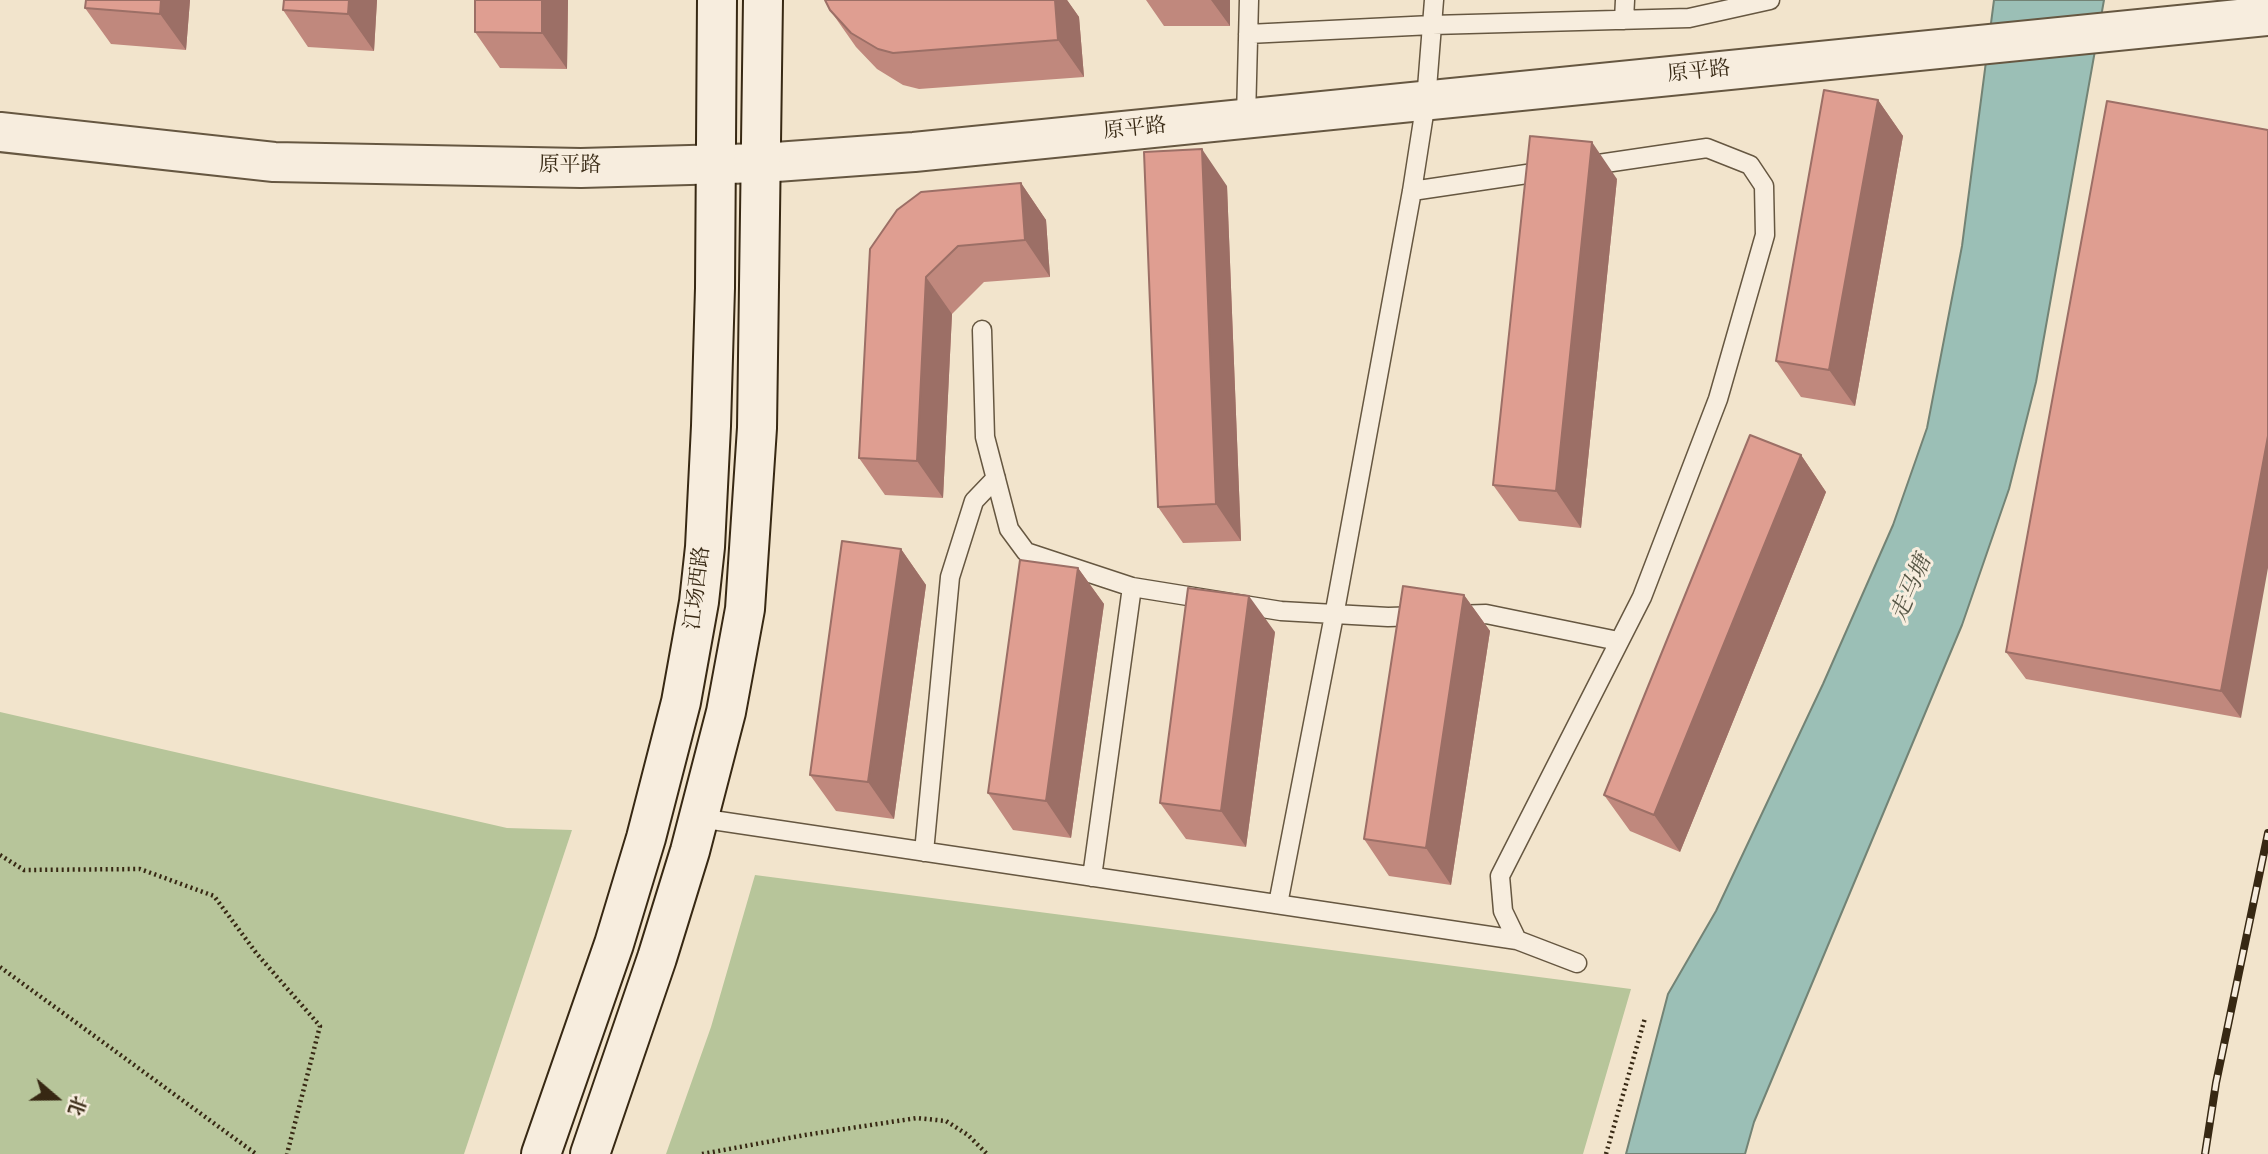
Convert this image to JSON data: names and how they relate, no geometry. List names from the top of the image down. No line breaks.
{"streets":{"main road":["原平路","江场西路"]},"crossings":[["原平路","江场西路"]],"water":["走马塘"],"north":"right"}
